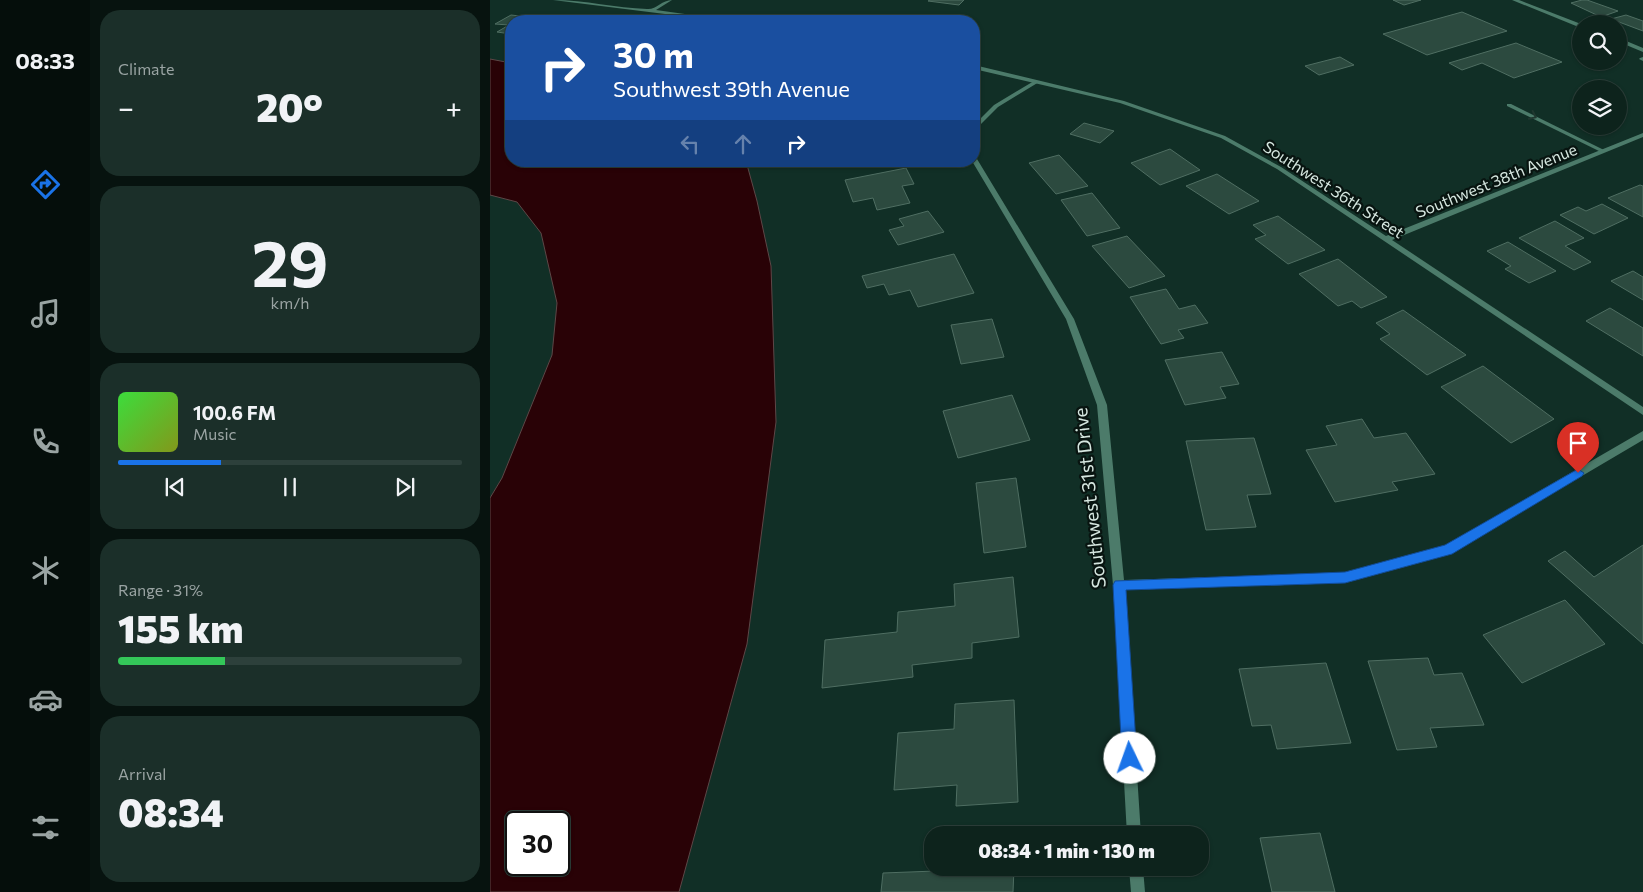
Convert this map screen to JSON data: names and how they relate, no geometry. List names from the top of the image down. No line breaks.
{"streets":{"street":["Southwest 38th Avenue","Southwest 36th Street","Southwest 31st Drive"]},"crossings":[["Southwest 38th Avenue","Southwest 36th Street"]],"page":{"tabs":"08:33","tile":["Climate",["29","km/h"],["Range · 31%","155 km"],["Arrival","08:34"]],"turn":["30 m","Southwest 39th Avenue"],"heat":["−","20°","+"],"song":["100.6 FM","Music"],"limit":"30","trip":"08:34 · 1 min · 130 m"}}
